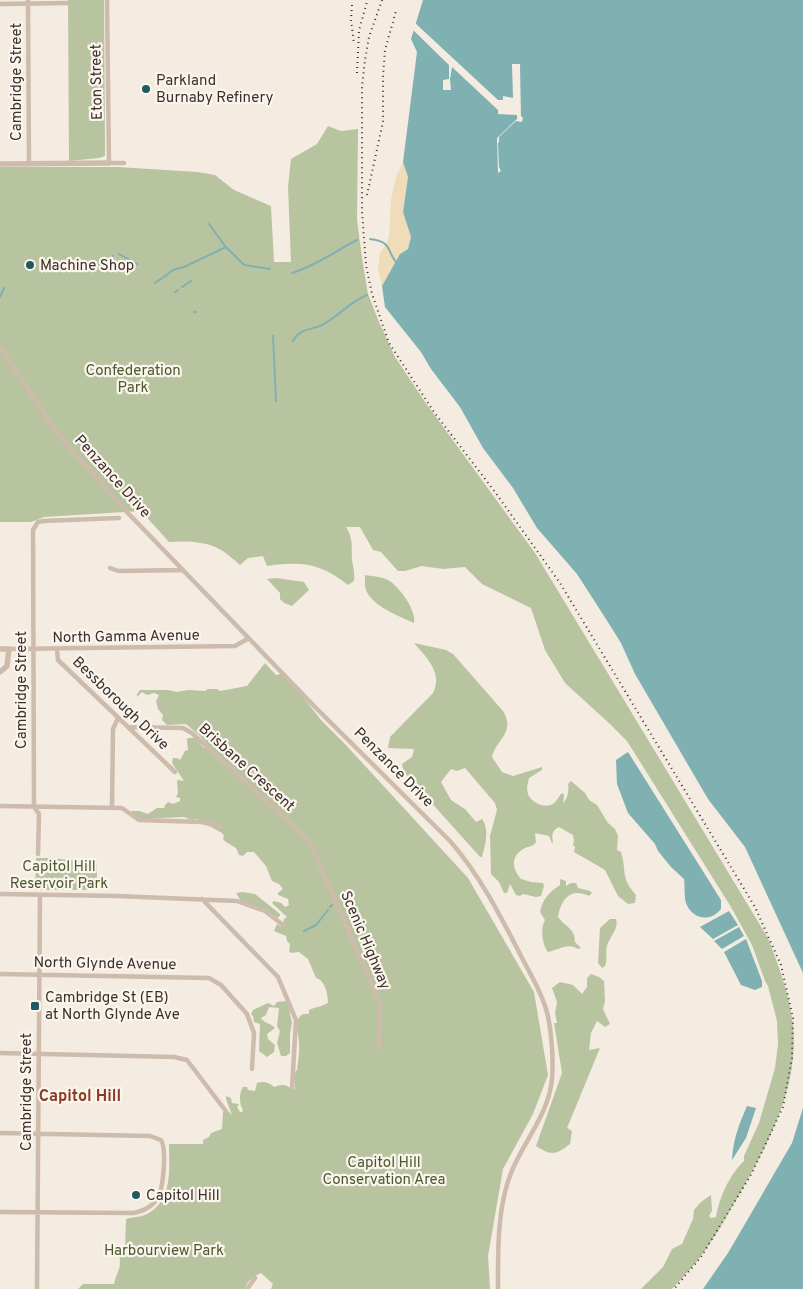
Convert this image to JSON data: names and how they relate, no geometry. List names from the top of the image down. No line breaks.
{"streets":{"street":["Cambridge Street","Eton Street","Penzance Drive","North Gamma Avenue","Bessborough Drive","Brisbane Crescent","Scenic Highway","North Glynde Avenue"]},"crossings":[["Cambridge Street","North Gamma Avenue"],["Cambridge Street","North Glynde Avenue"],["Penzance Drive","North Gamma Avenue"],["North Gamma Avenue","Bessborough Drive"],["Bessborough Drive","Brisbane Crescent"],["Brisbane Crescent","Scenic Highway"]],"districts":["Capitol Hill"],"parks":["Confederation Park","Capitol Hill Reservoir Park","Capitol Hill Conservation Area","Harbourview Park"],"places":{"other":["Parkland Burnaby Refinery","Machine Shop","Capitol Hill"],"transit":["Cambridge St (EB) at North Glynde Ave"]}}
